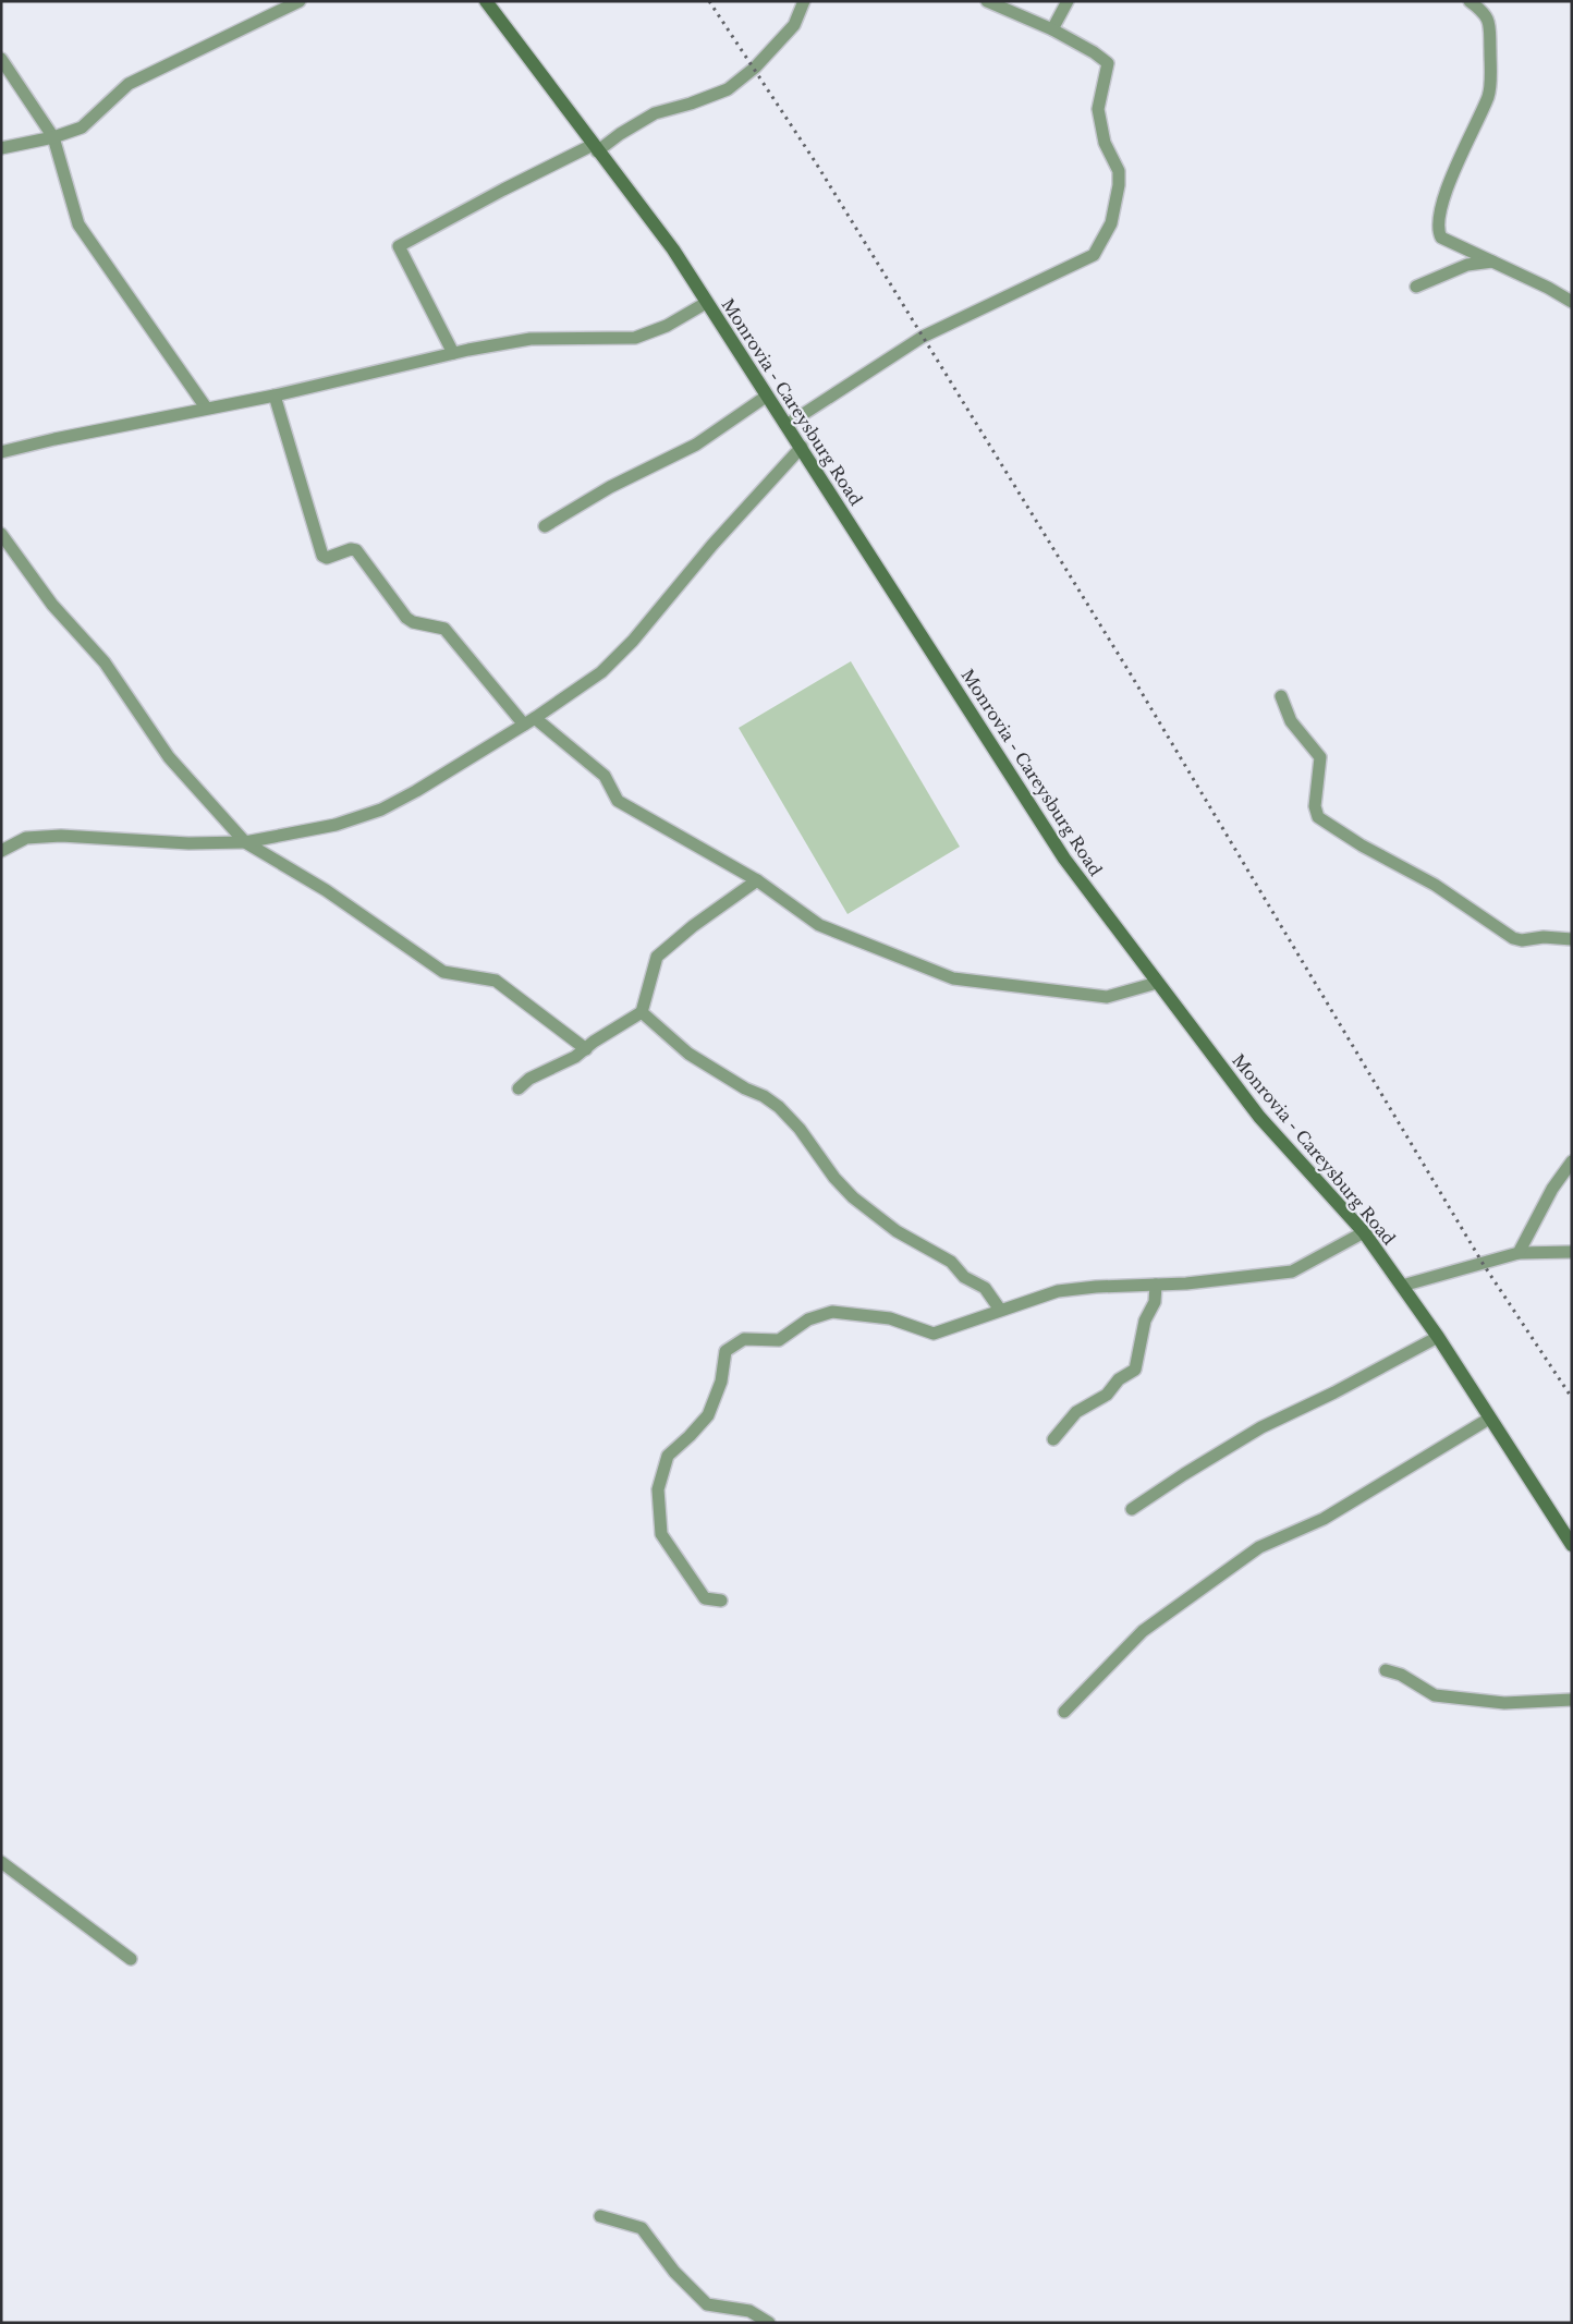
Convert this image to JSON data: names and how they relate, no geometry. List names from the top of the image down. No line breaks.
{"streets":{"main road":["Monrovia - Careysburg Road"]}}
